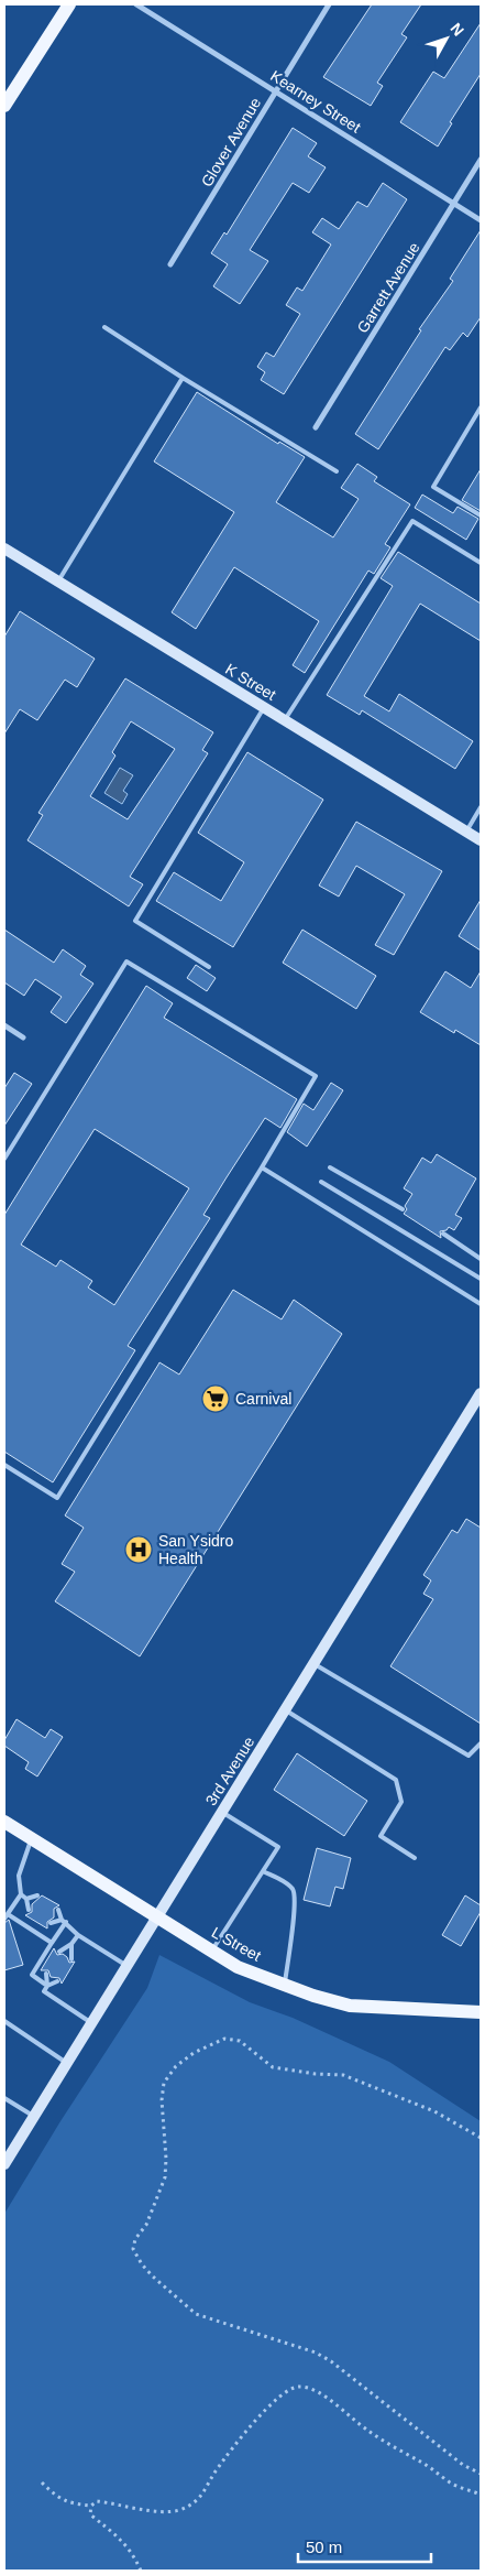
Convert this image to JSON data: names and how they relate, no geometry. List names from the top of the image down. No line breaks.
{"streets":{"main road":["K Street","3rd Avenue","L Street"],"street":["Kearney Street","Glover Avenue","Garrett Avenue"]},"crossings":[["Kearney Street","Glover Avenue"],["Kearney Street","Garrett Avenue"],["3rd Avenue","L Street"]],"places":{"supermarket":["Carnival"],"hospital":["San Ysidro Health"]},"scale_bar":"50 m","north":"top right"}
